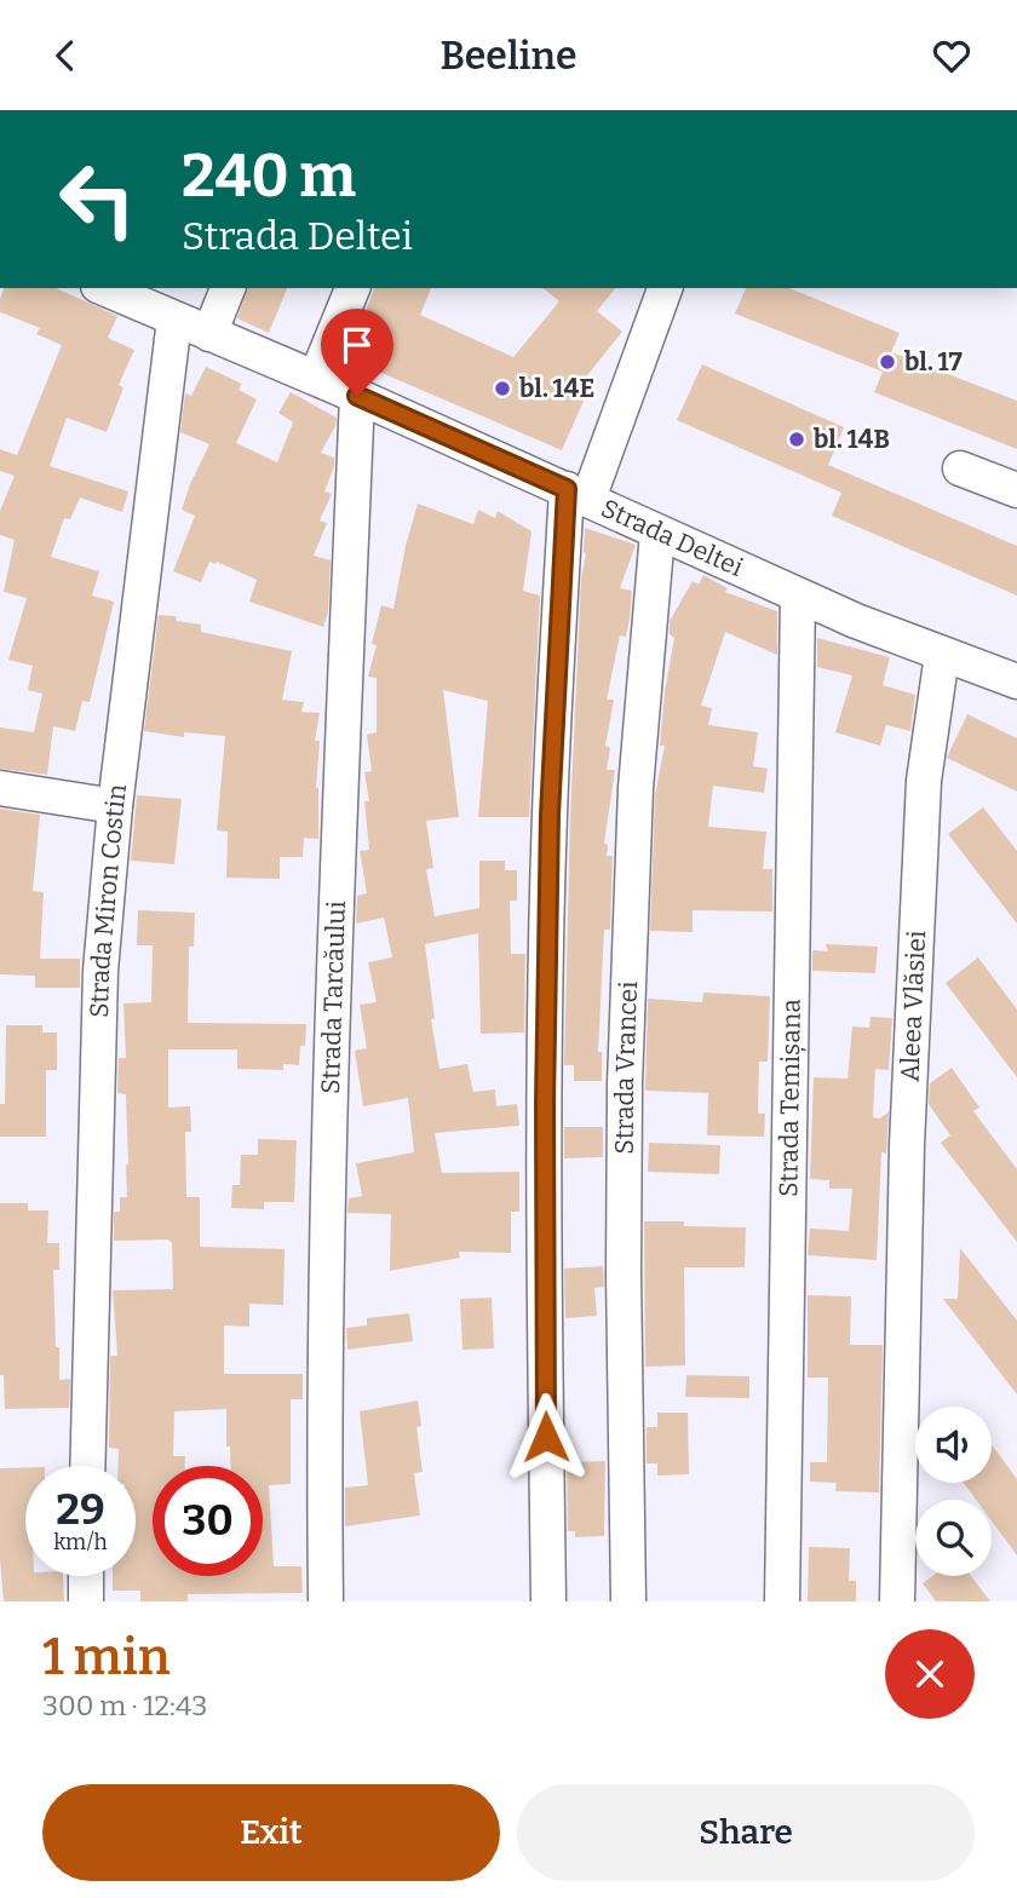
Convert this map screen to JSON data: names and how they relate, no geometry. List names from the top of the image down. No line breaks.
{"streets":{"street":["Strada Deltei","Strada Miron Costin","Strada Tarcăului","Aleea Vlăsiei","Strada Vrancei","Strada Temișana"]},"crossings":[["Strada Deltei","Strada Miron Costin"],["Strada Deltei","Strada Tarcăului"],["Strada Deltei","Aleea Vlăsiei"],["Strada Deltei","Strada Vrancei"],["Strada Deltei","Strada Temișana"]],"places":["bl. 17","bl. 14E","bl. 14B"],"page":{"header":"Beeline","turn":["240 m","Strada Deltei"],"speed":"29 km/h","limit":"30","heading":["1 min","300 m · 12:43"],"buttons":["Exit","Share"]}}
